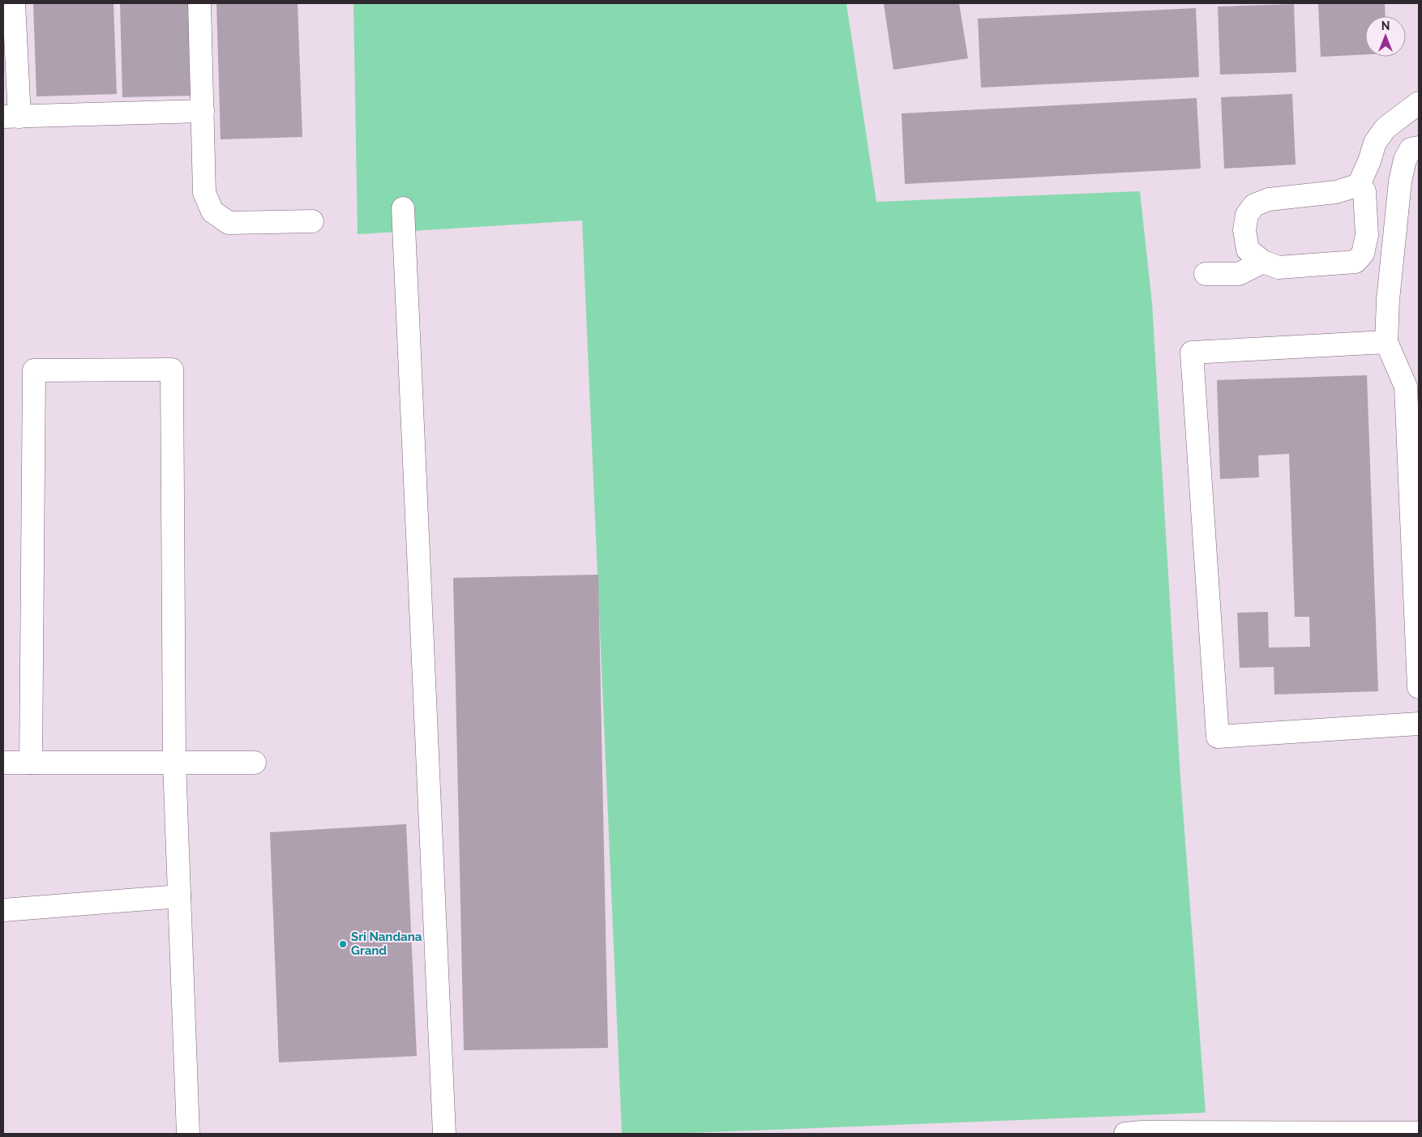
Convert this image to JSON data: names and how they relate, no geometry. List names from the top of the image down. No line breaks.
{"places":["Sri Nandana Grand"],"north":"top"}
